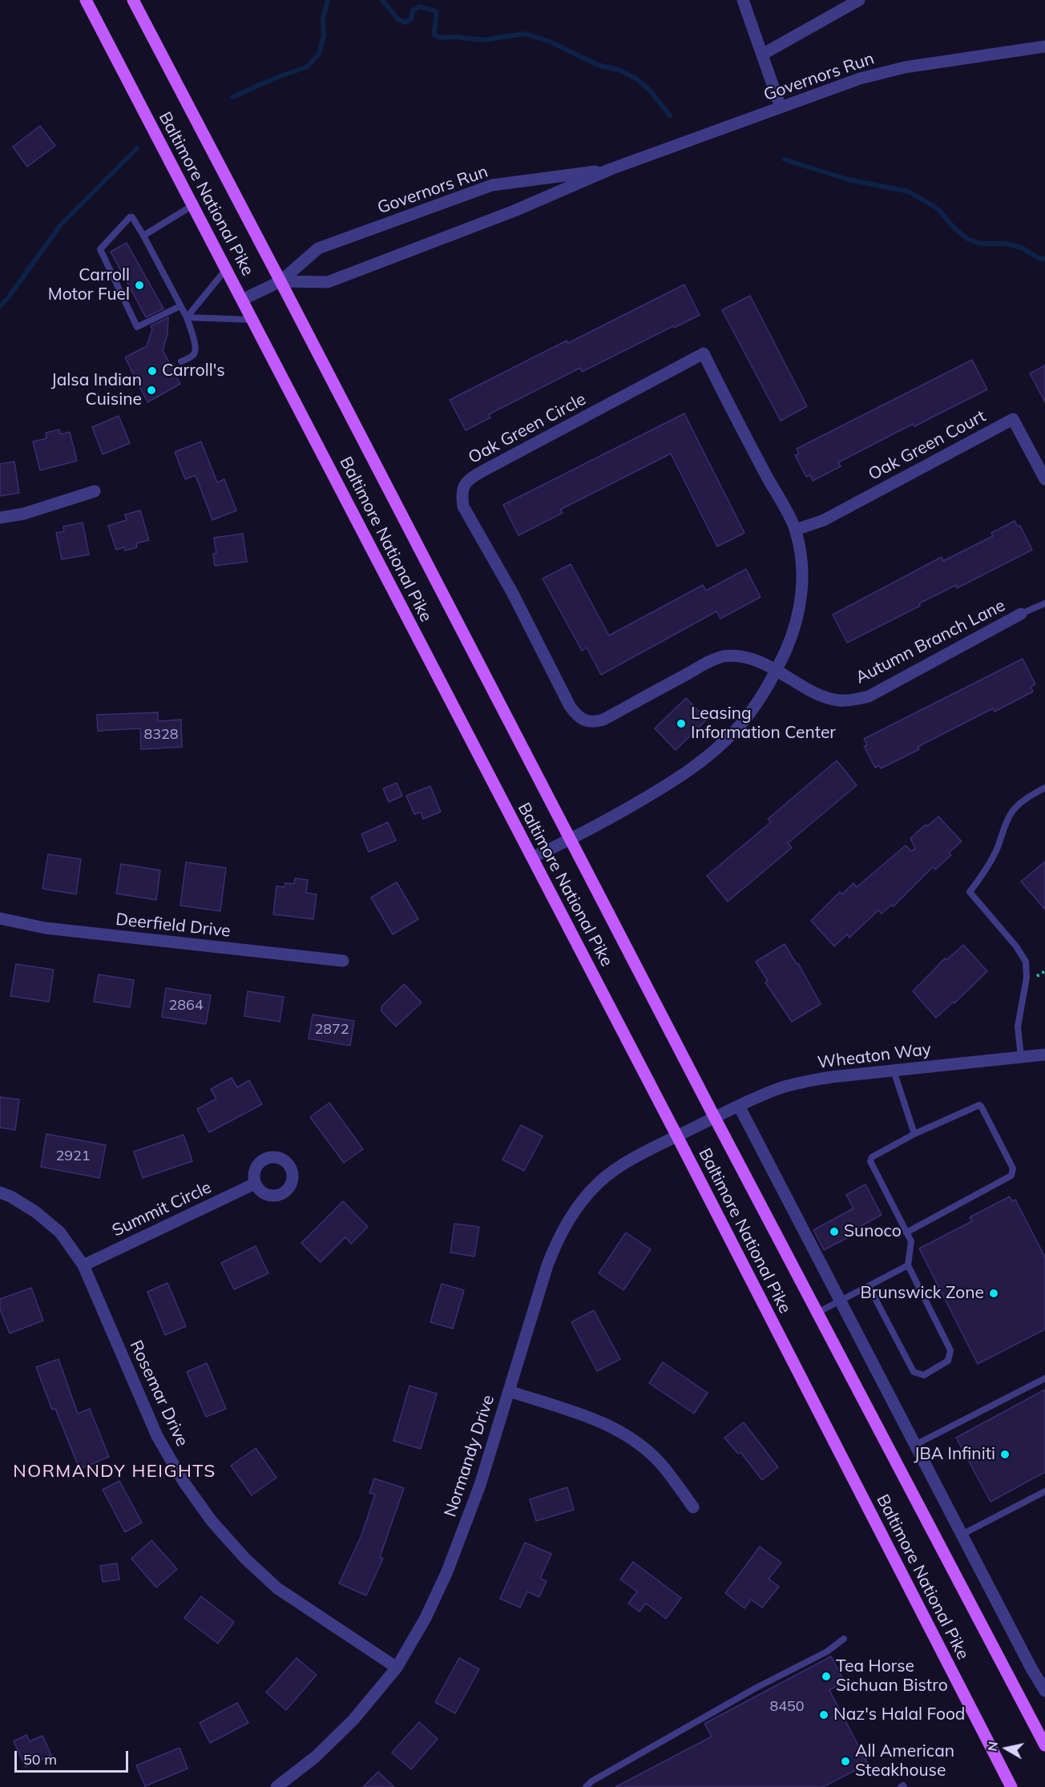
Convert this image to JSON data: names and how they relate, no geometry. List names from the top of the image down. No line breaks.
{"streets":{"main road":["Baltimore National Pike"],"street":["Governors Run","Oak Green Circle","Oak Green Court","Autumn Branch Lane","Deerfield Drive","Wheaton Way","Summit Circle","Rosemar Drive","Normandy Drive"]},"crossings":[["Governors Run","Baltimore National Pike"],["Baltimore National Pike","Oak Green Circle"],["Baltimore National Pike","Wheaton Way"],["Baltimore National Pike","Normandy Drive"],["Oak Green Circle","Oak Green Court"],["Oak Green Circle","Autumn Branch Lane"],["Wheaton Way","Normandy Drive"],["Summit Circle","Rosemar Drive"],["Rosemar Drive","Normandy Drive"]],"districts":["NORMANDY HEIGHTS"],"places":["Carroll Motor Fuel","Carroll's","Jalsa Indian Cuisine","Leasing Information Center","Sunoco","Brunswick Zone","JBA Infiniti","Tea Horse Sichuan Bistro","Naz's Halal Food","All American Steakhouse"],"house_numbers":["8328","2864","2872","2921","8450"],"scale_bar":"50 m","north":"left"}
